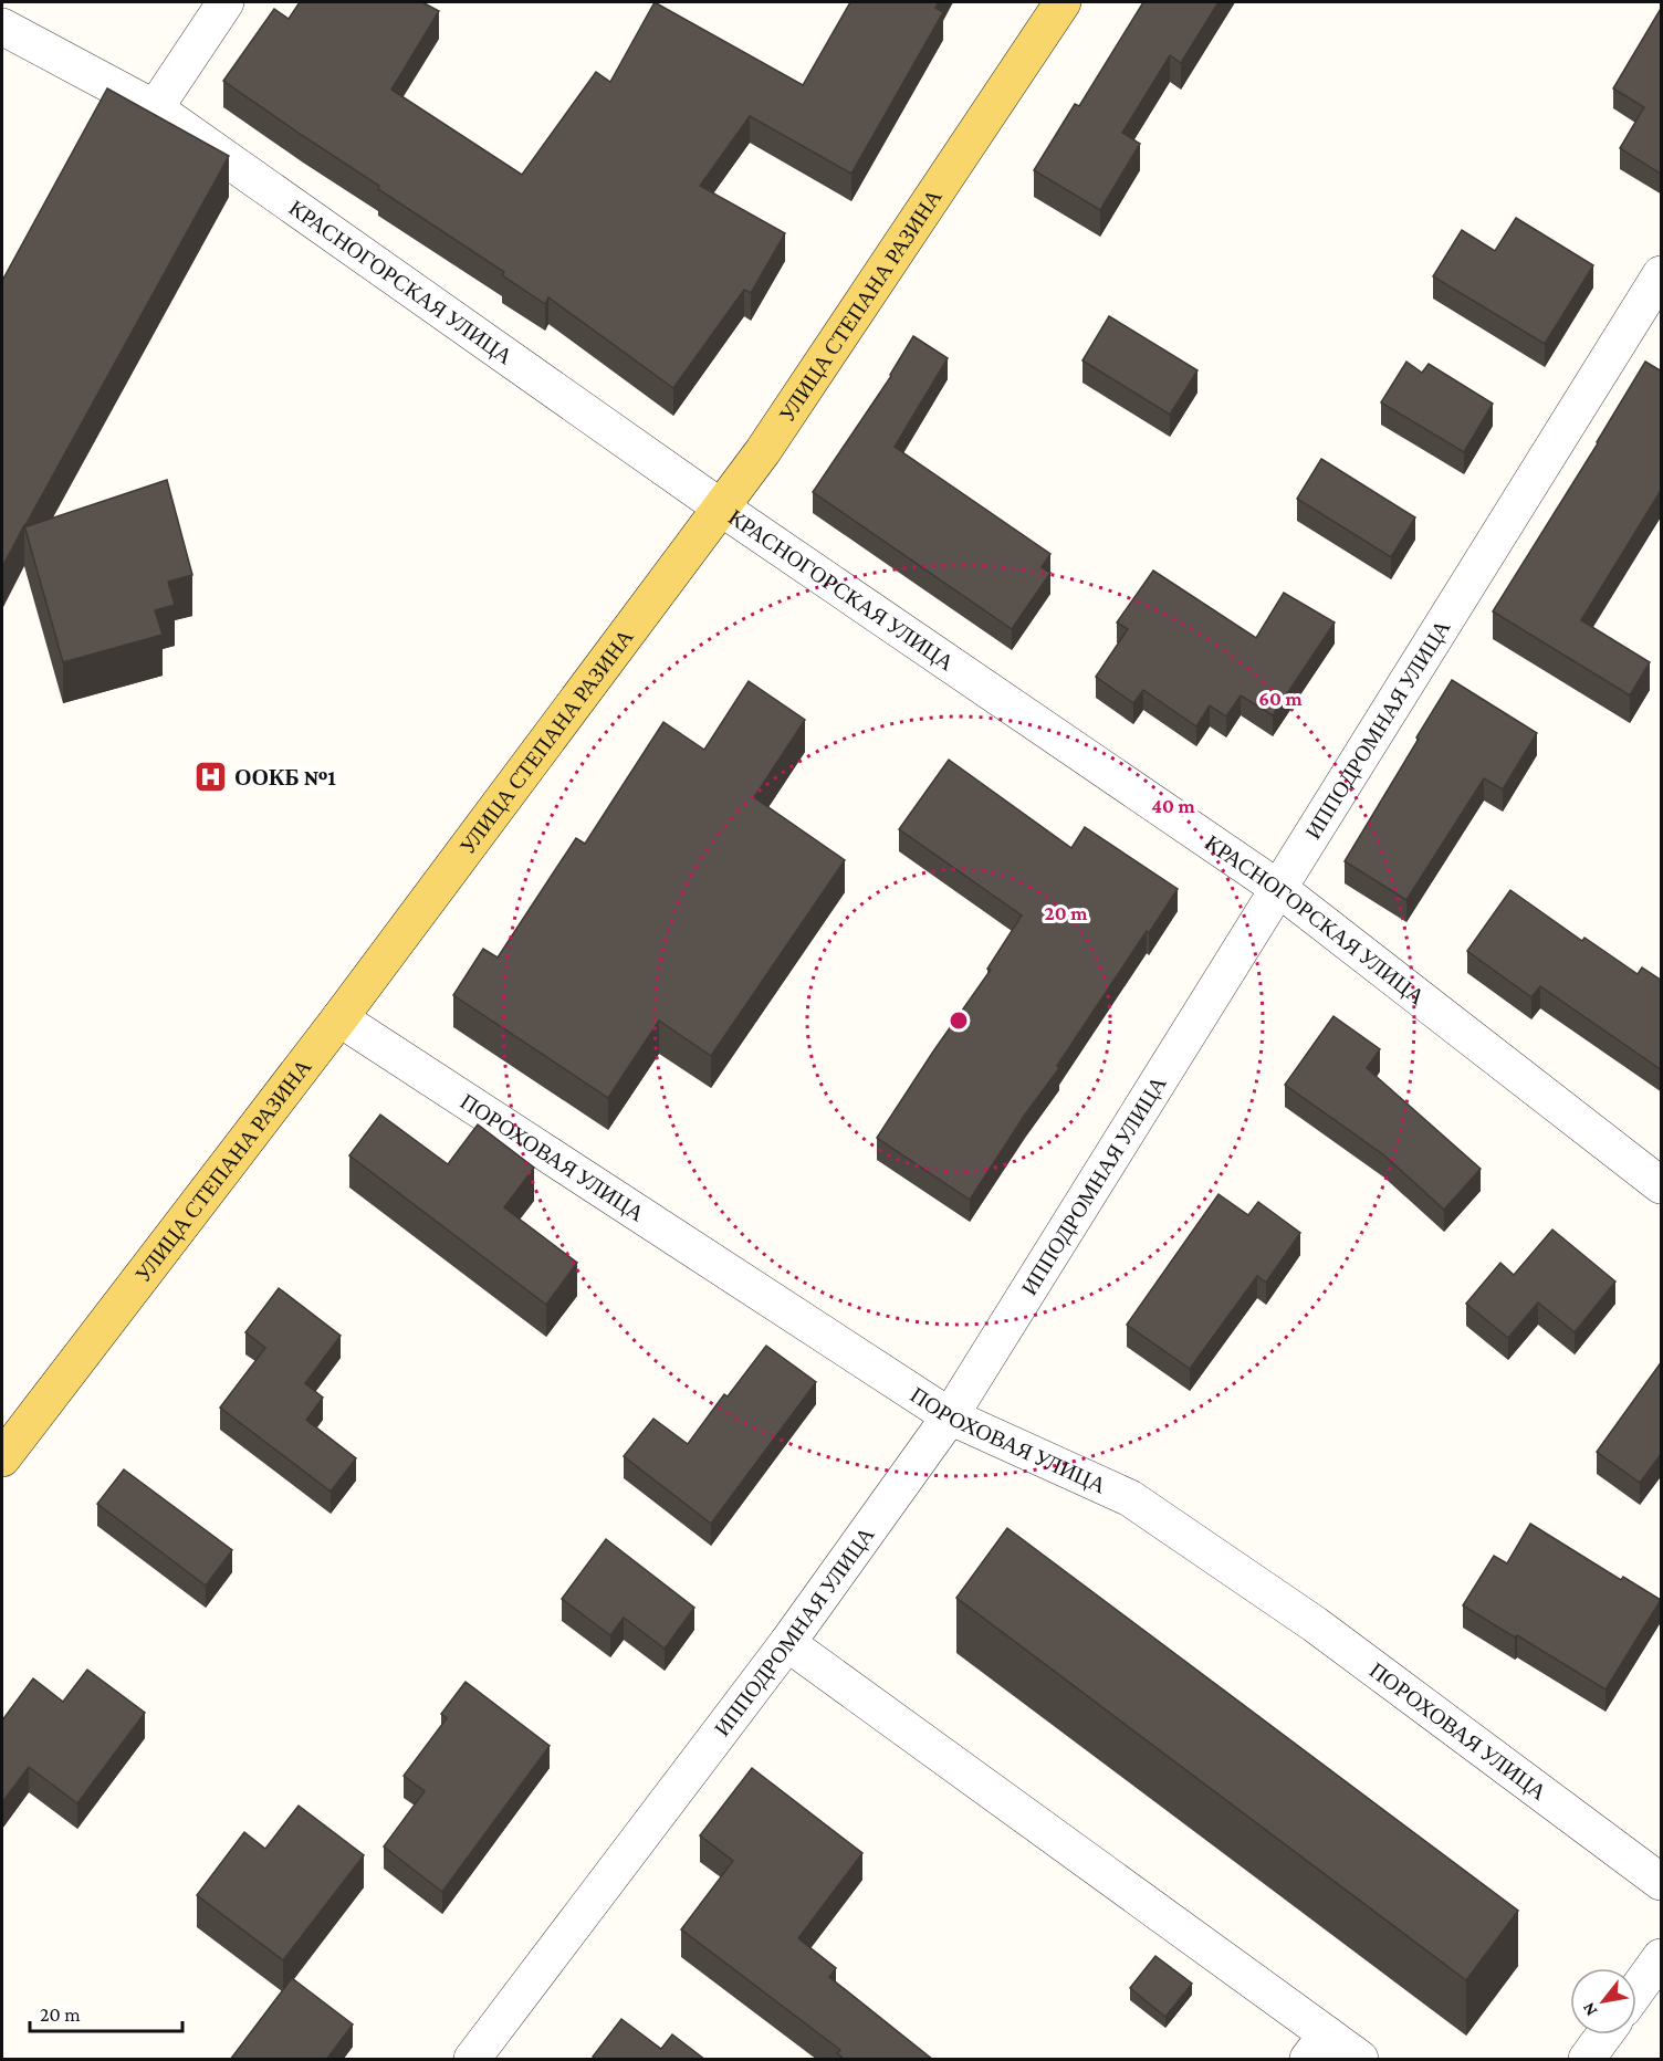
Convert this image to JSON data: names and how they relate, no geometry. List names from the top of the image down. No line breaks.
{"streets":{"main road":["УЛИЦА СТЕПАНА РАЗИНА"],"street":["КРАСНОГОРСКАЯ УЛИЦА","ИППОДРОМНАЯ УЛИЦА","ПОРОХОВАЯ УЛИЦА"]},"crossings":[["КРАСНОГОРСКАЯ УЛИЦА","УЛИЦА СТЕПАНА РАЗИНА"],["КРАСНОГОРСКАЯ УЛИЦА","ИППОДРОМНАЯ УЛИЦА"],["УЛИЦА СТЕПАНА РАЗИНА","ПОРОХОВАЯ УЛИЦА"],["ИППОДРОМНАЯ УЛИЦА","ПОРОХОВАЯ УЛИЦА"]],"places":{"hospital":["ООКБ №1"]},"scale_bar":"20 m","north":"bottom left","rings":["60 m","40 m","20 m"]}
